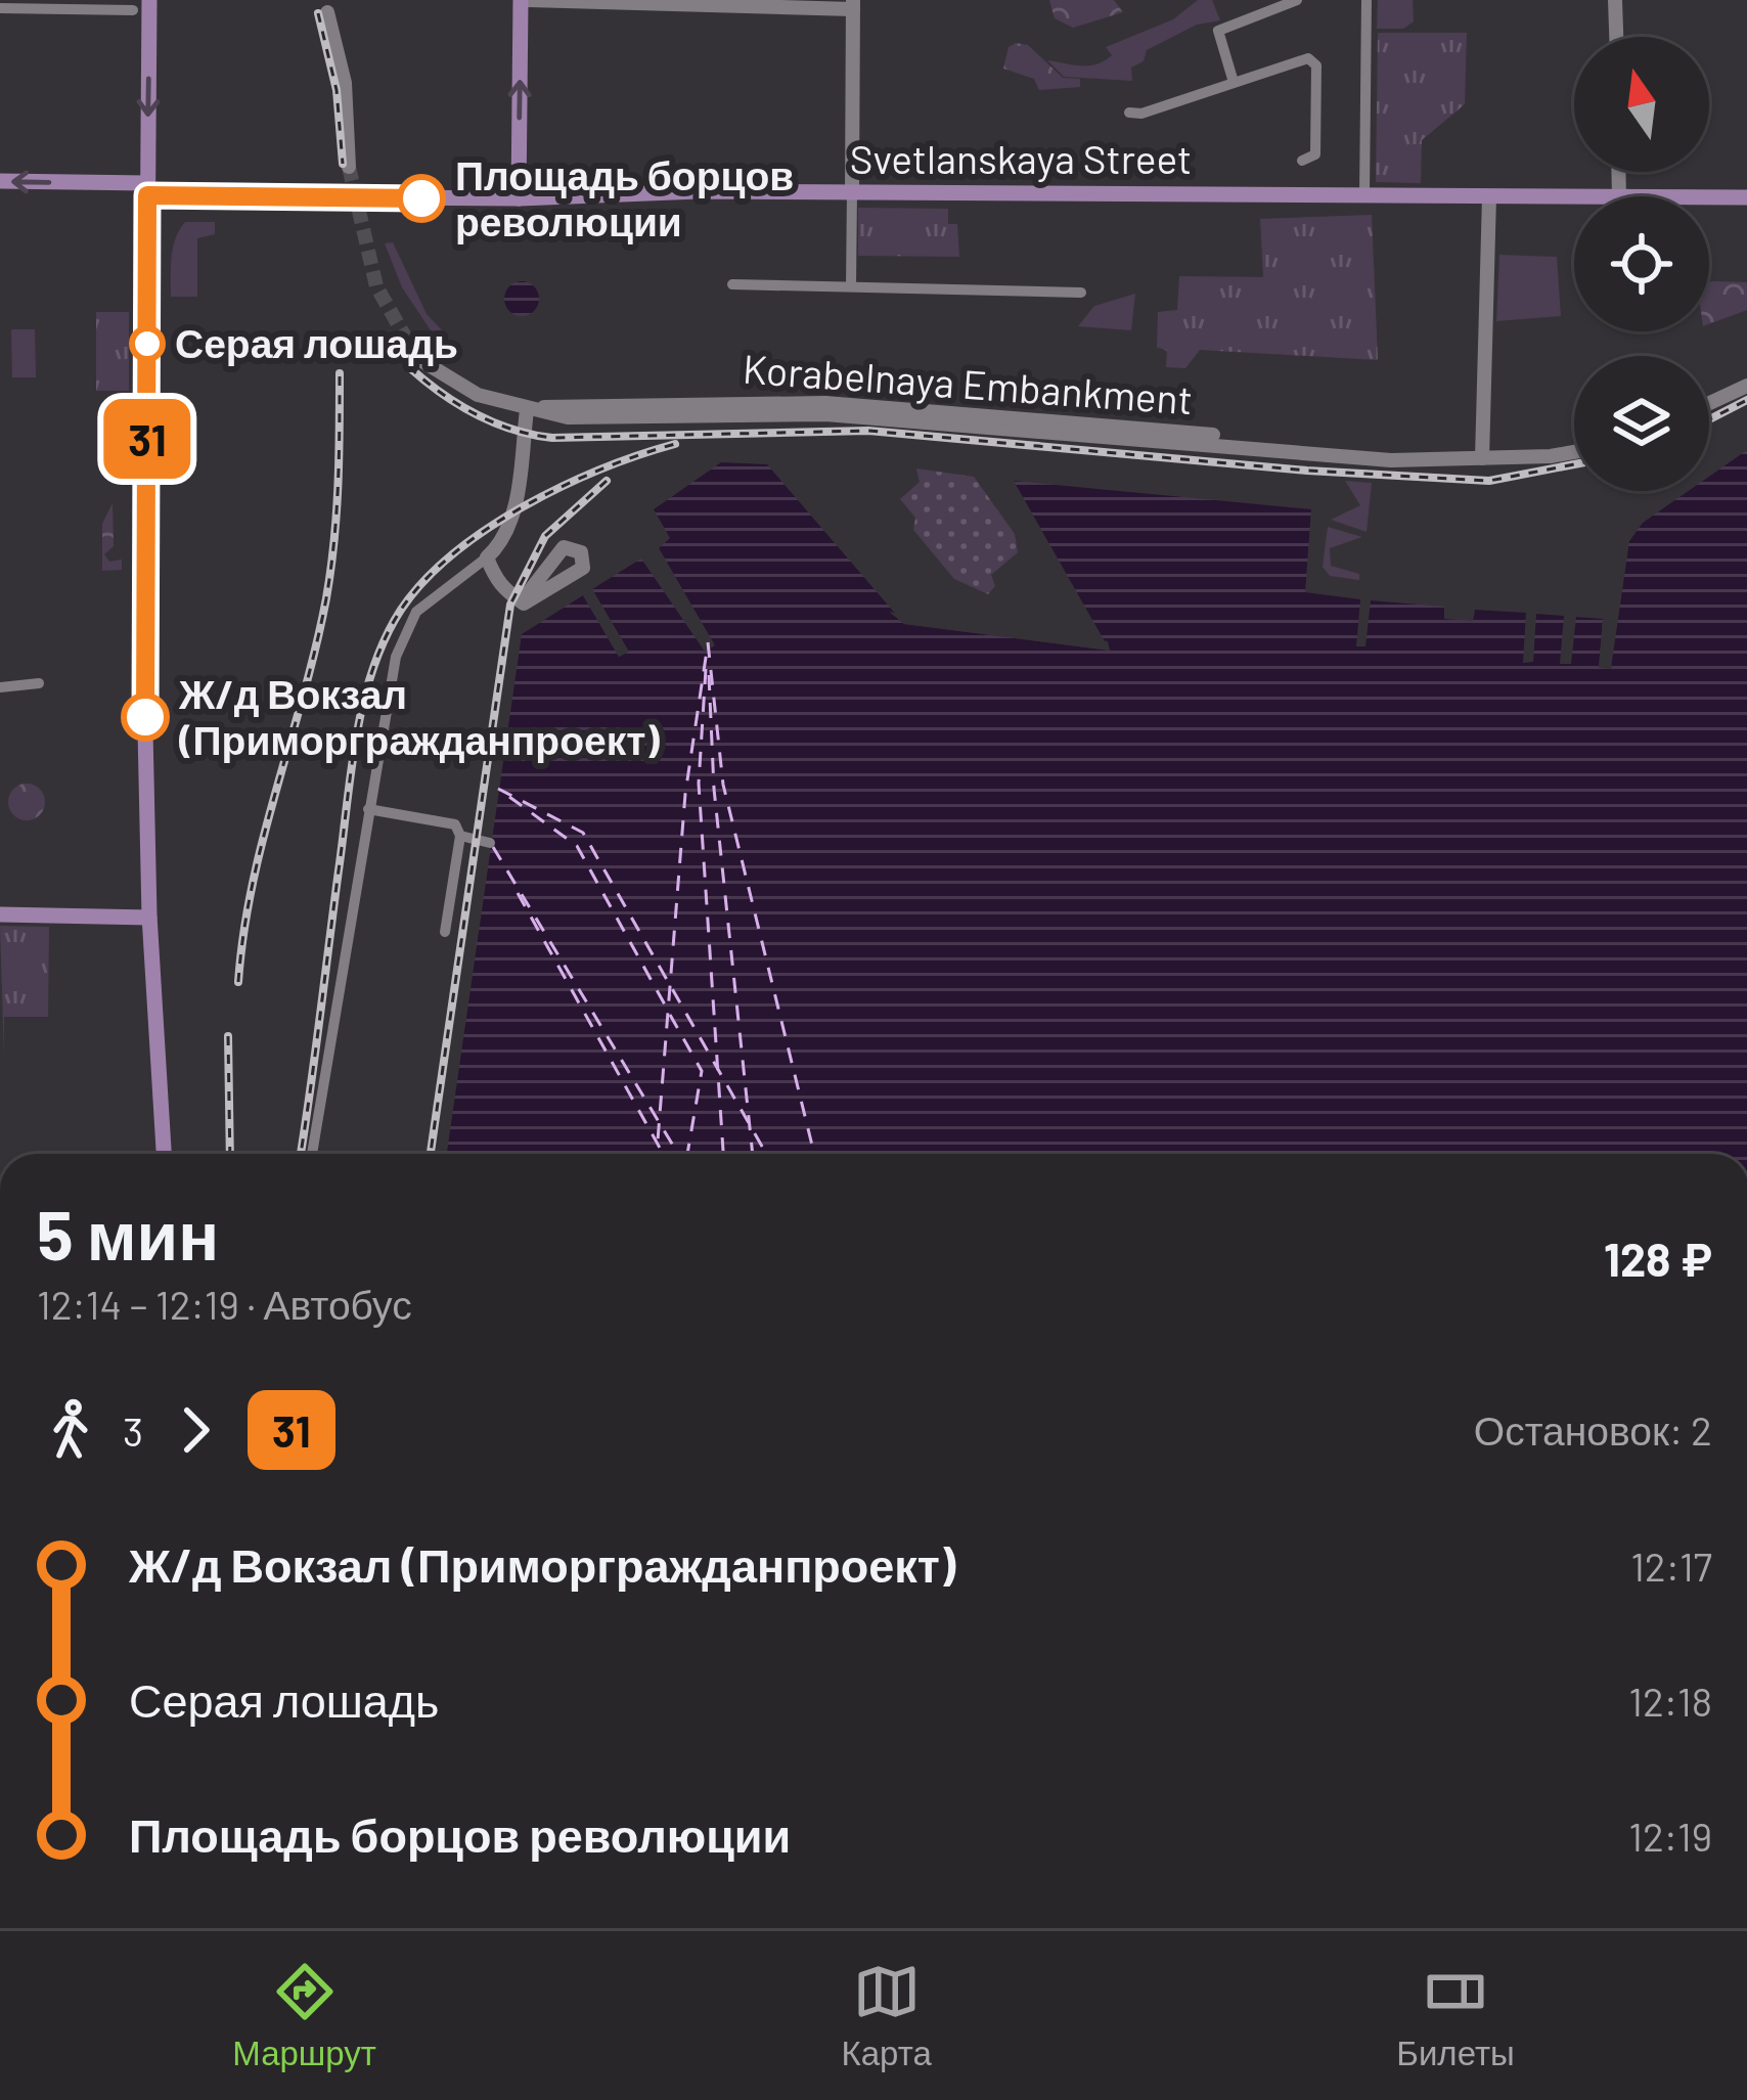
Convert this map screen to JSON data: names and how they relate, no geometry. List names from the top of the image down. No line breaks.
{"streets":{"main road":["Svetlanskaya Street","Korabelnaya Embankment"]},"places":["Площадь борцов революции","Серая лошадь","Ж/д Вокзал (Приморгражданпроект)"],"lines":["bus line 31"],"north":"top","page":{"on_map":"31","heading":["5 мин","12:14 – 12:19 · Автобус","128 ₽"],"legs":["3","31","Остановок: 2"],"list":[{"name":"Ж/д Вокзал (Приморгражданпроект)","value":"12:17"},{"name":"Серая лошадь","value":"12:18"},{"name":"Площадь борцов революции","value":"12:19"}],"tabs":["Маршрут","Карта","Билеты"]}}
